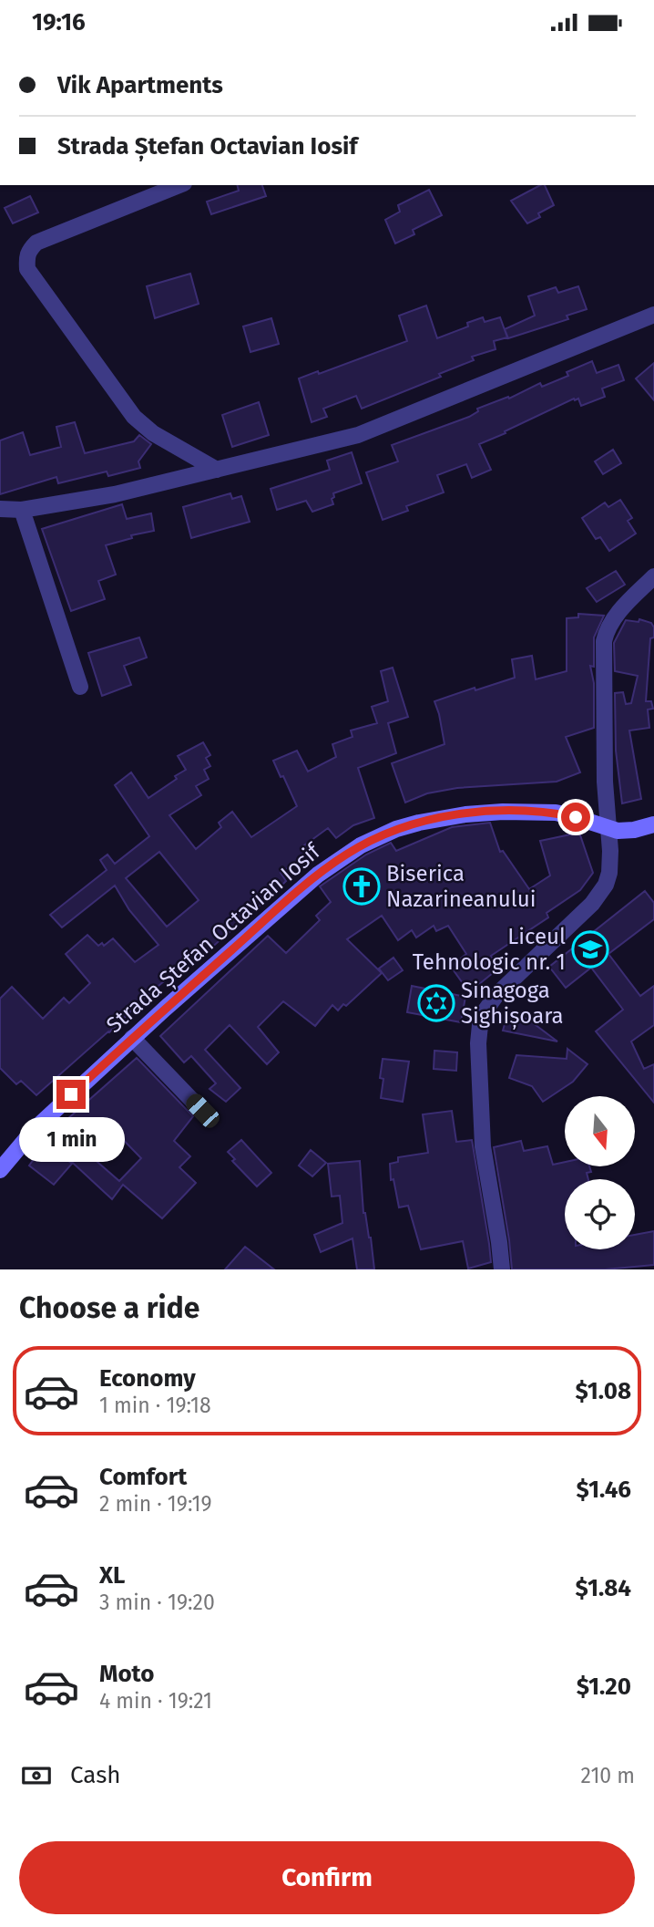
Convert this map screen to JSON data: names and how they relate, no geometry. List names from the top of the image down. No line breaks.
{"streets":{"main road":["Strada Ștefan Octavian Iosif"]},"places":{"church":["Biserica Nazarineanului"],"school or university":["Liceul Tehnologic nr. 1"],"synagogue":["Sinagoga Sighișoara"]},"north":"bottom","page":{"status":"19:16","banner":["Vik Apartments","Strada Ștefan Octavian Iosif"],"bubble":"1 min","heading":"Choose a ride","list":[{"name":"Economy","note":"1 min · 19:18","value":"$1.08"},{"name":"Comfort","note":"2 min · 19:19","value":"$1.46"},{"name":"XL","note":"3 min · 19:20","value":"$1.84"},{"name":"Moto","note":"4 min · 19:21","value":"$1.20"}],"pay":["Cash","210 m"],"buttons":"Confirm"}}
